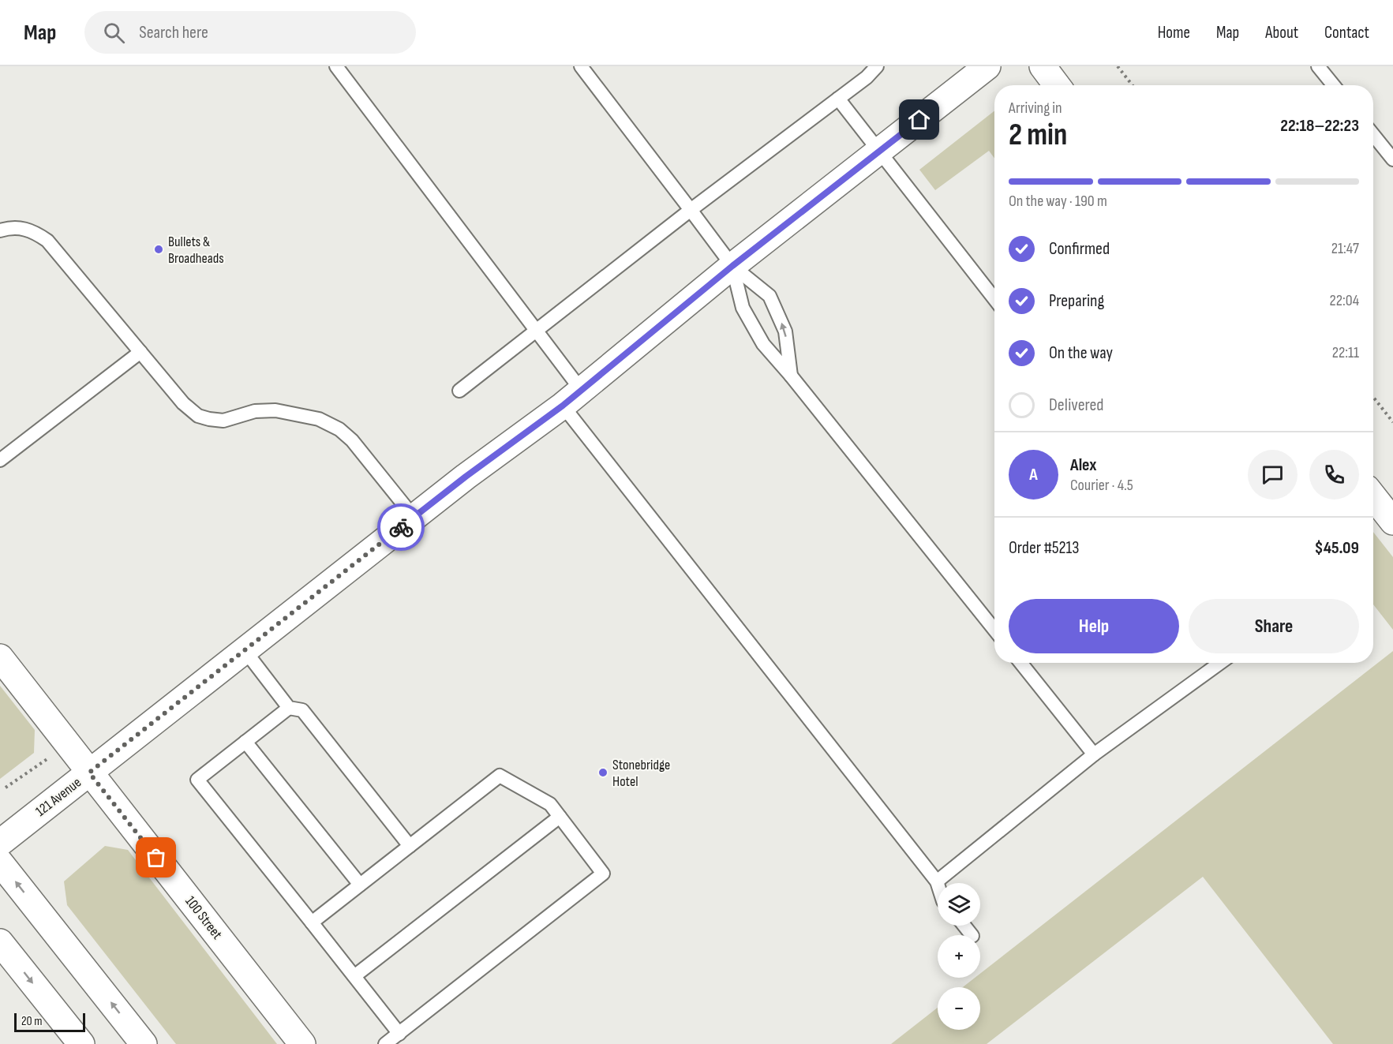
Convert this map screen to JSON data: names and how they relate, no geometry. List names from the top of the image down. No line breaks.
{"streets":{"street":["121 Avenue","100 Street"]},"crossings":[["121 Avenue","100 Street"]],"places":["Bullets & Broadheads","Stonebridge Hotel"],"scale_bar":"20 m","page":{"header":"Map","search":"Search here","nav":["Home","Map","About","Contact"],"heading":["2 min","Arriving in","22:18–22:23"],"panel":["Alex","Courier · 4.5","Order #5213","$45.09"],"bar":"On the way · 190 m","list":[["Confirmed","21:47"],["Preparing","22:04"],["On the way","22:11"],"Delivered"],"round":"A","buttons":["Help","Share"],"map_buttons":["+","−"],"scale":"20 m"}}
